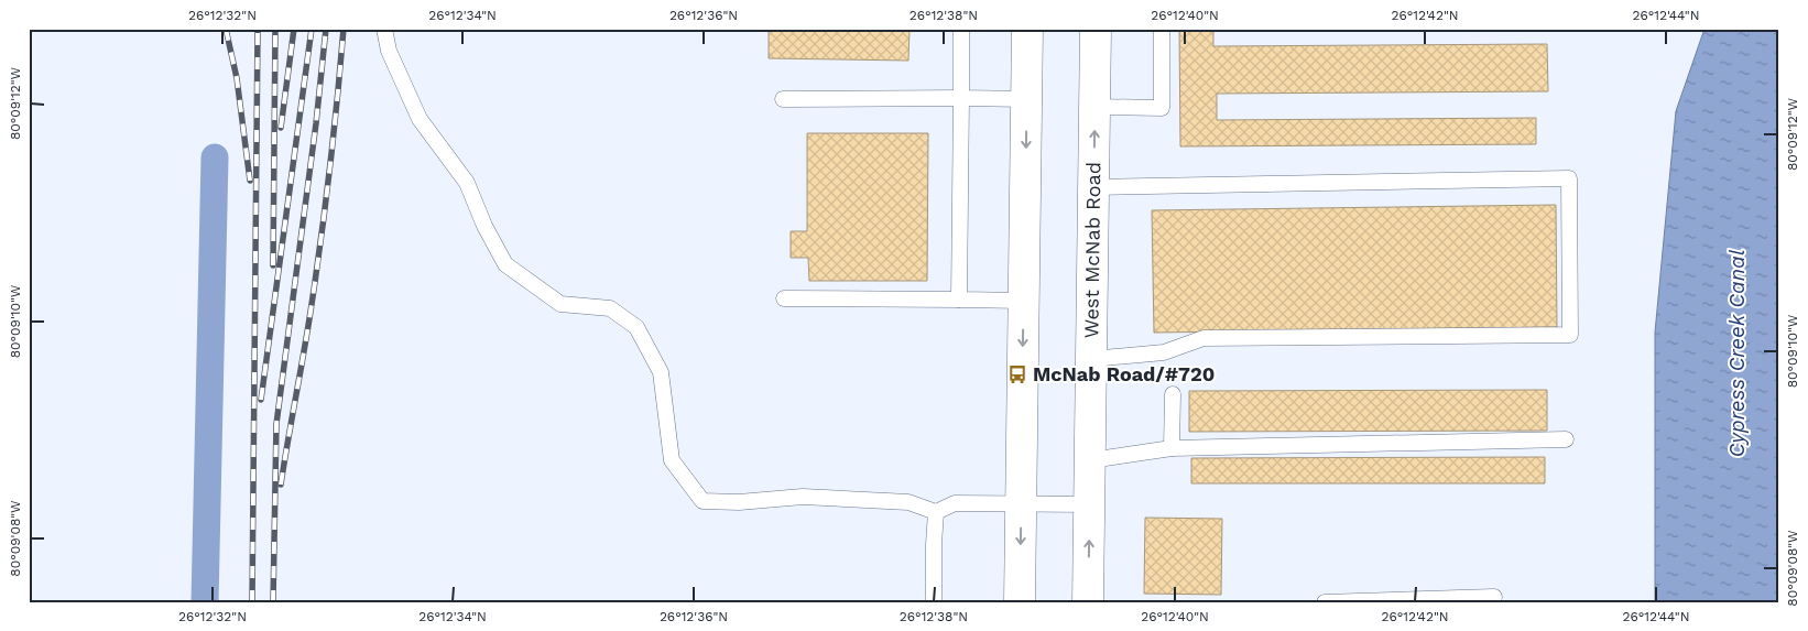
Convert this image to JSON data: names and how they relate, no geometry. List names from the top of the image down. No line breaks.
{"streets":{"main road":["West McNab Road"]},"water":["Cypress Creek Canal"],"places":{"bus stop":["McNab Road/#720"]},"coordinates":["26°12'32\"N","26°12'34\"N","26°12'36\"N","26°12'38\"N","26°12'40\"N","26°12'42\"N","26°12'44\"N","80°09'12\"W","80°09'10\"W","80°09'08\"W"]}
